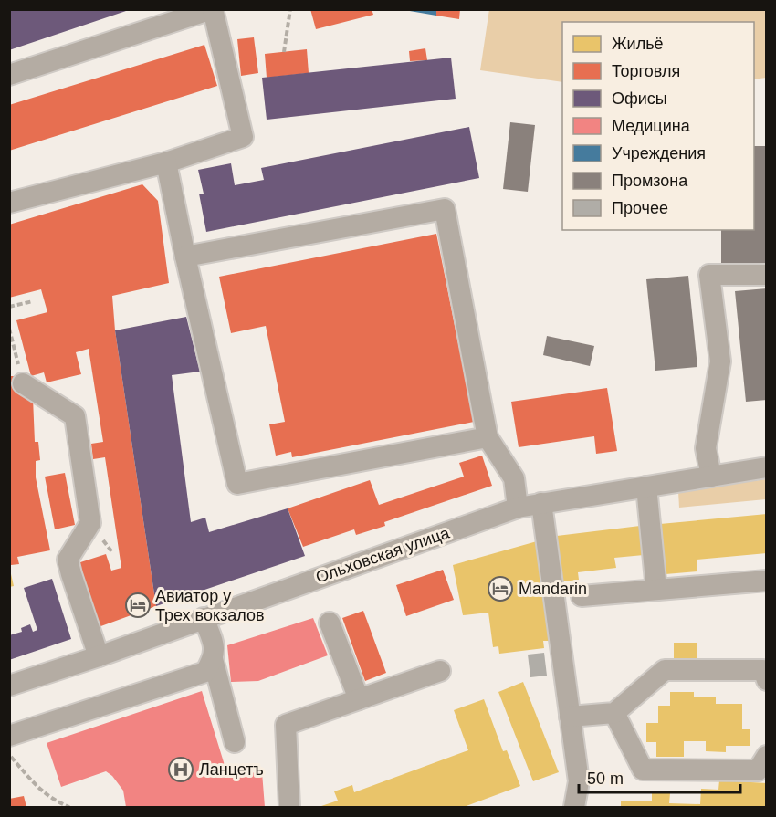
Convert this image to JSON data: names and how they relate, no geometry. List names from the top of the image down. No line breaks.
{"streets":{"street":["Ольховская улица"]},"places":{"hotel":["Mandarin","Авиатор у Трех вокзалов"],"hospital":["Ланцетъ"]},"legend":["Жильё","Торговля","Офисы","Медицина","Учреждения","Промзона","Прочее"],"scale_bar":"50 m"}
